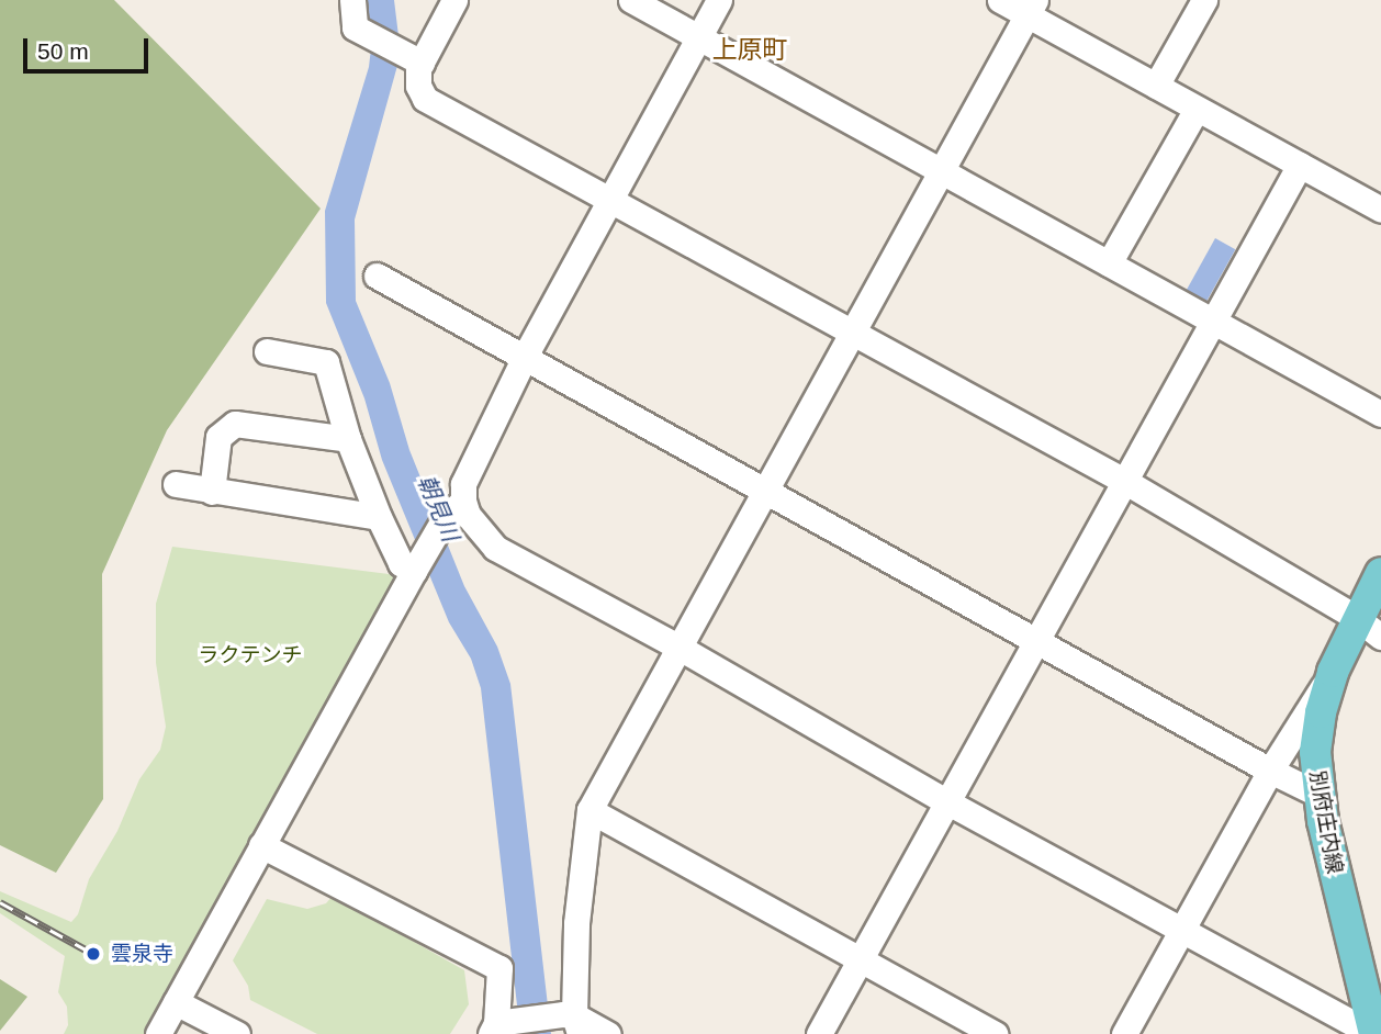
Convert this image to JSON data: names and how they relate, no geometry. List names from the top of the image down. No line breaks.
{"streets":{"main road":["別府庄内線"]},"districts":["上原町"],"water":["朝見川"],"parks":["ラクテンチ"],"places":["雲泉寺"],"scale_bar":"50 m"}
